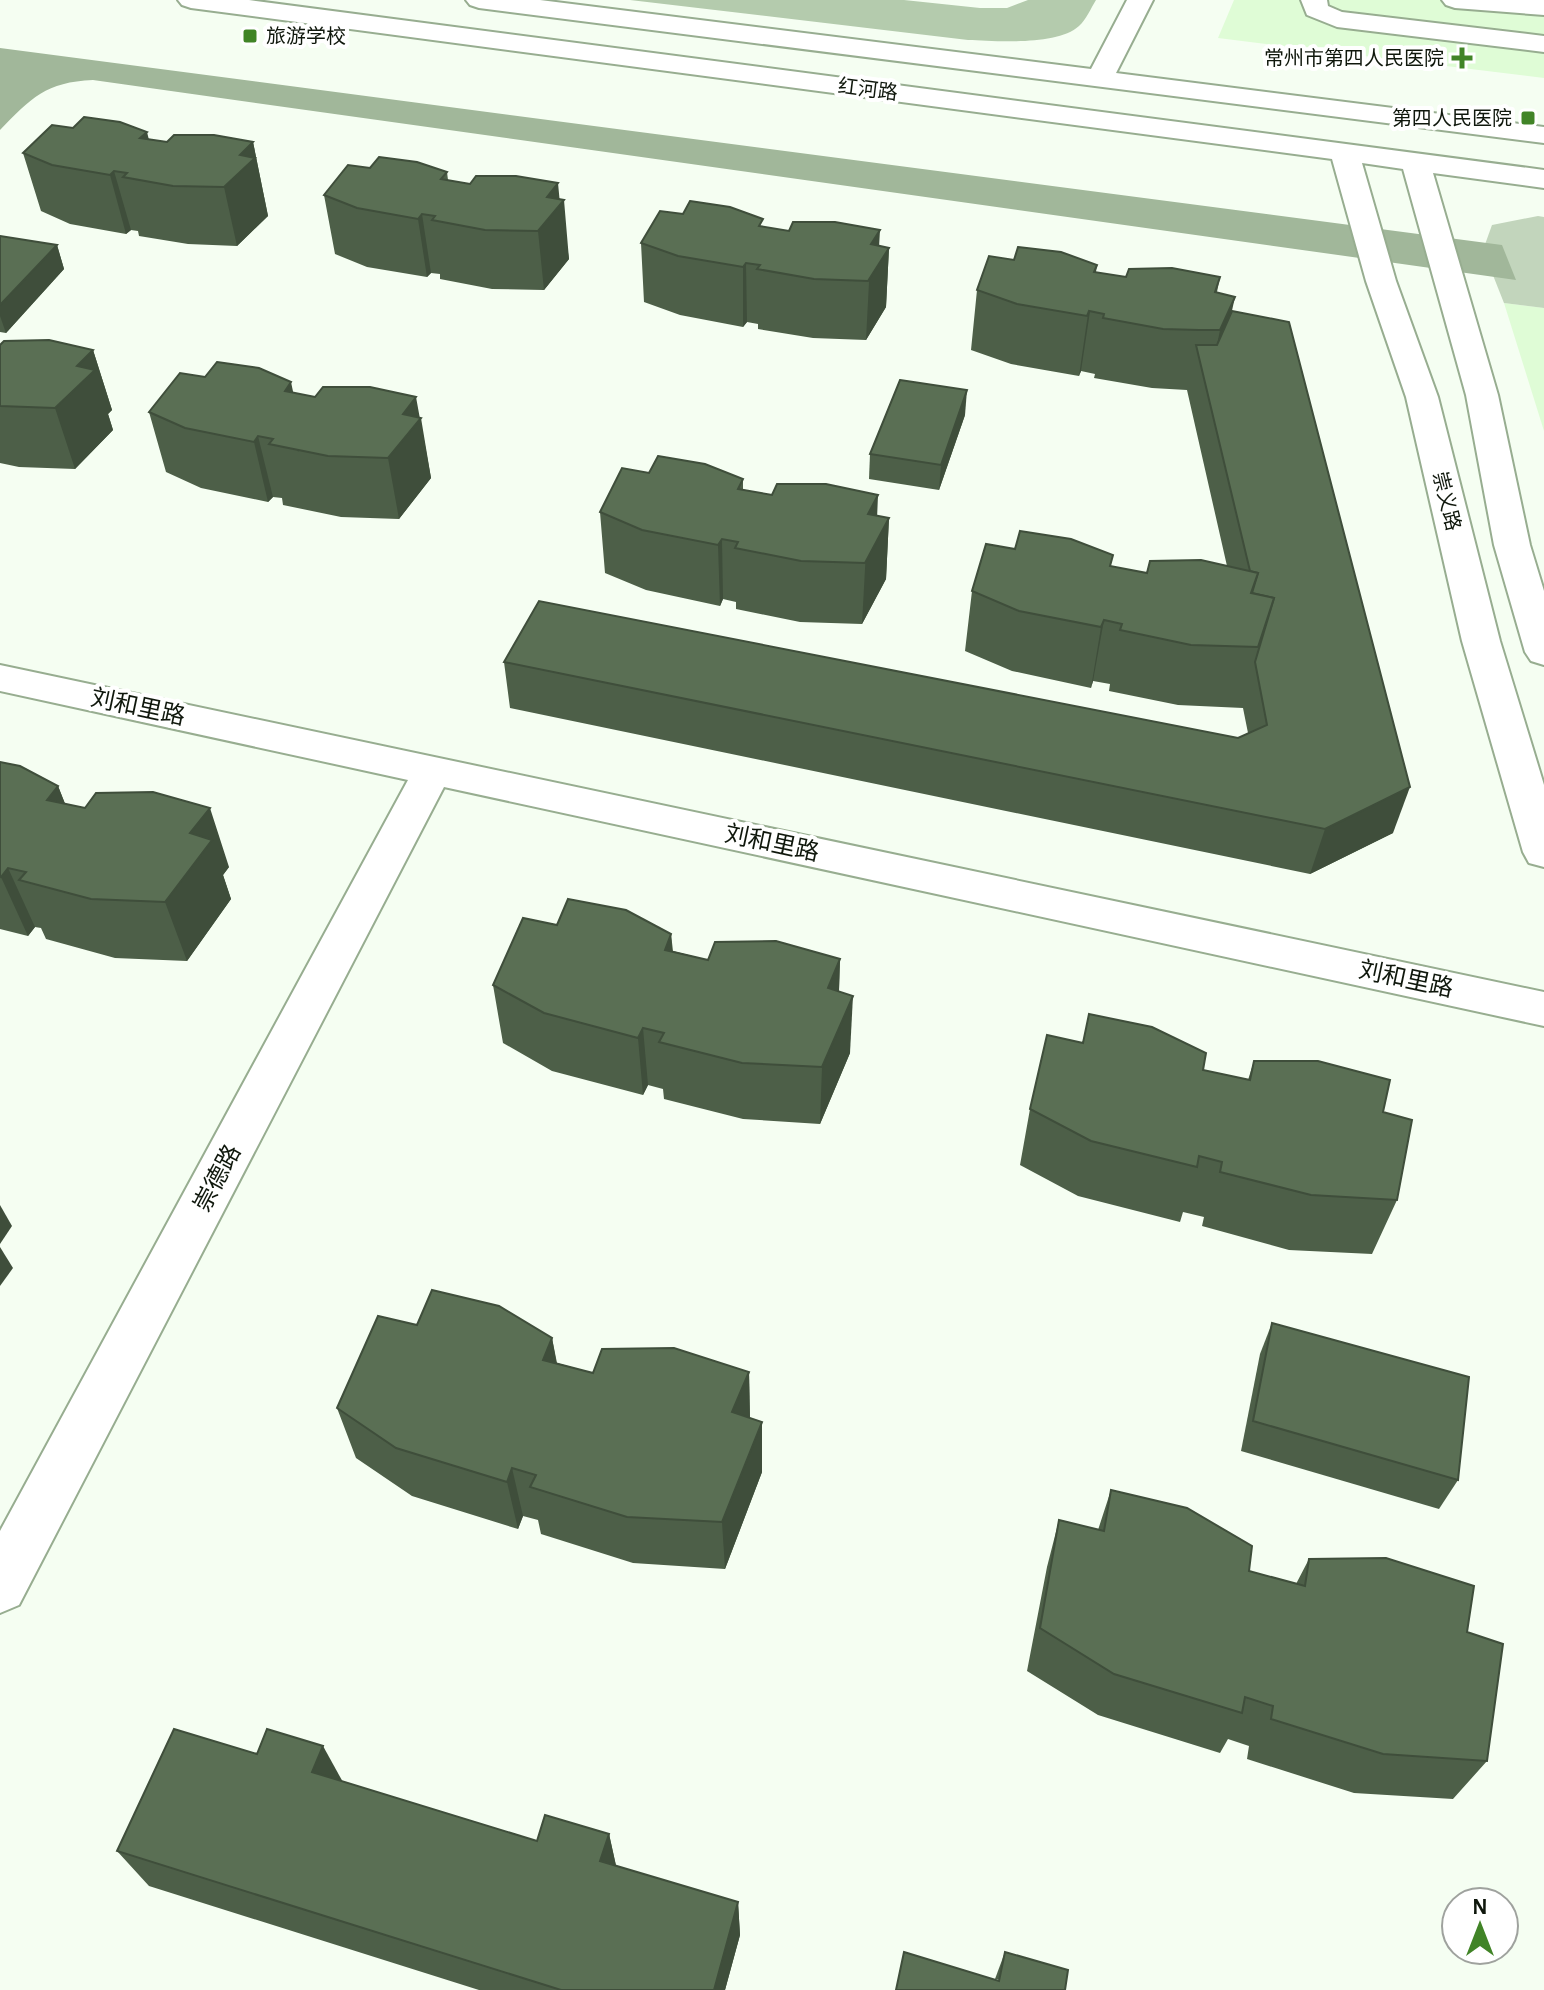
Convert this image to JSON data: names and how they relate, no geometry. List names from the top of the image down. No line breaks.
{"streets":{"street":["红河路","崇义路","刘和里路","崇德路"]},"crossings":[["红河路","崇义路"],["刘和里路","崇德路"]],"places":{"transit":["旅游学校","第四人民医院"],"health":["常州市第四人民医院"]},"north":"top"}
